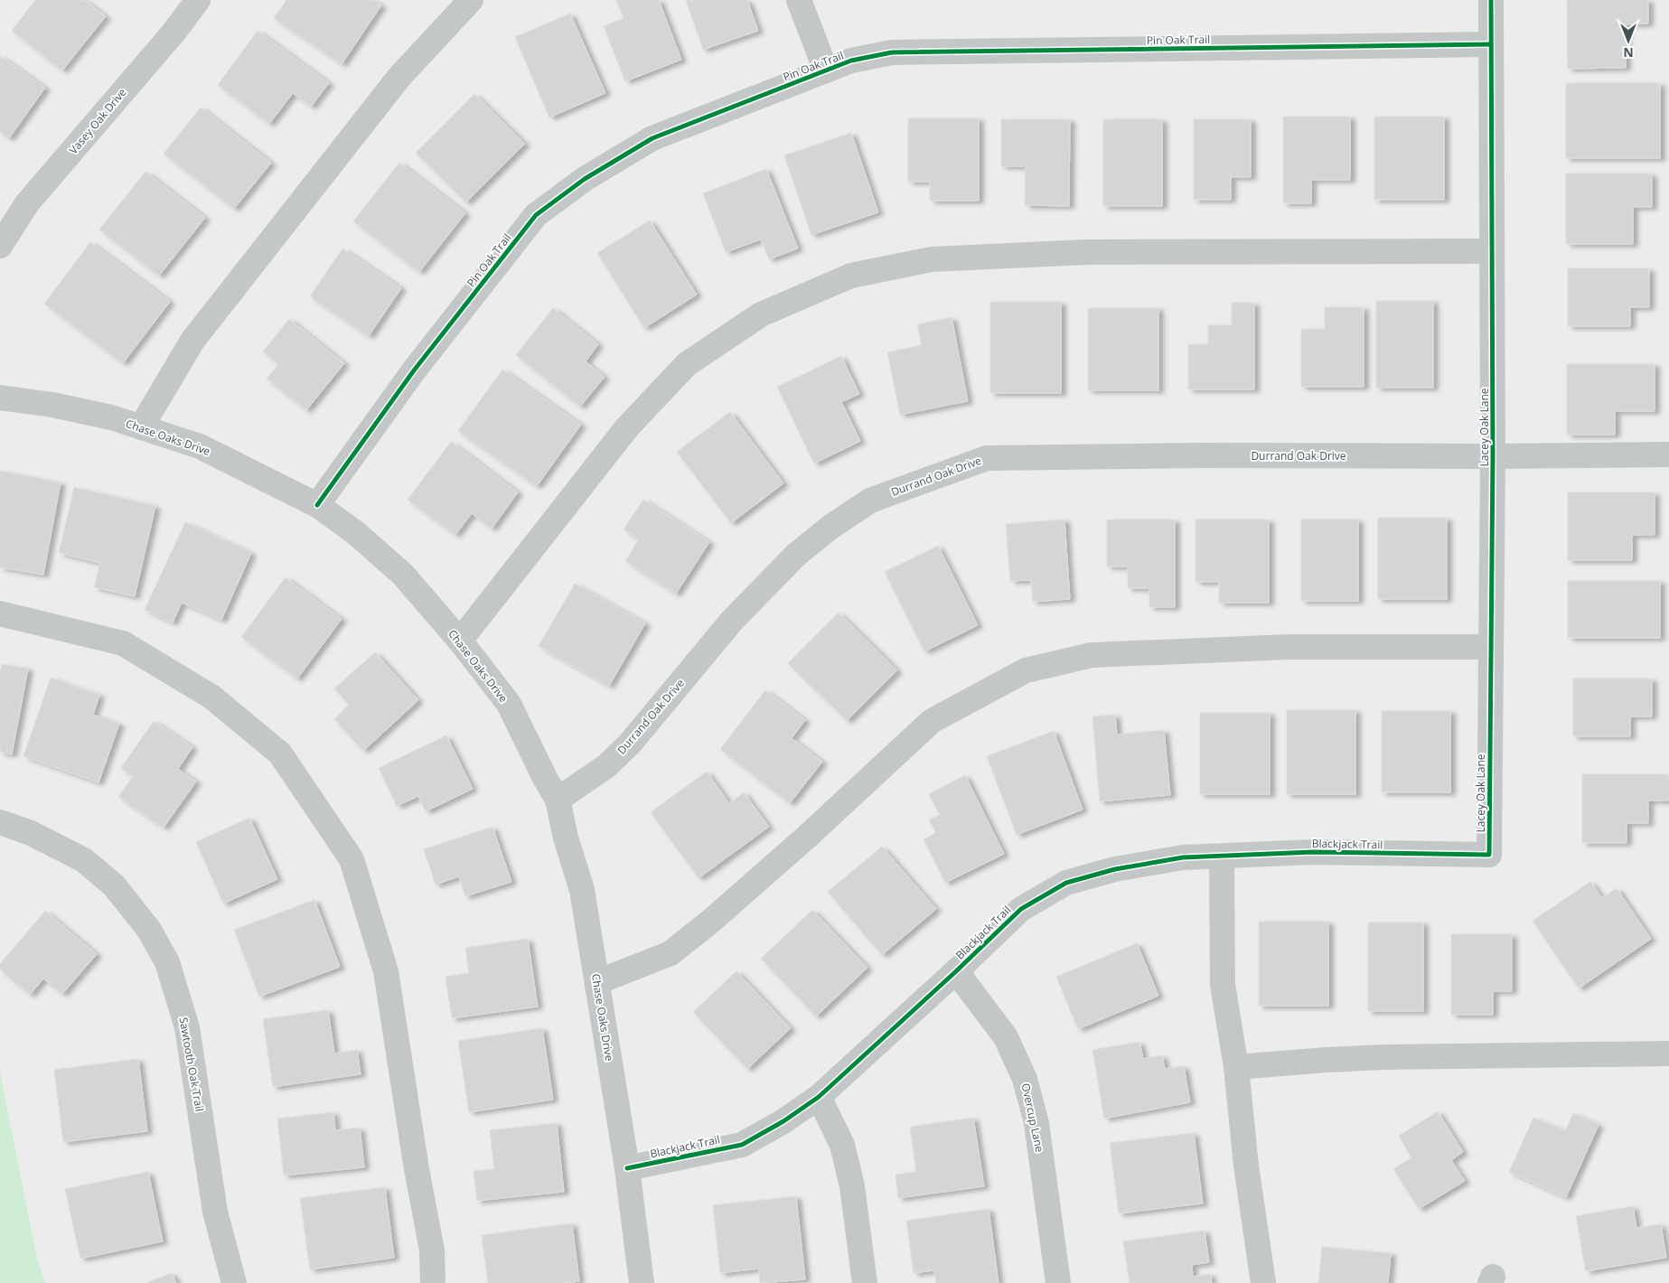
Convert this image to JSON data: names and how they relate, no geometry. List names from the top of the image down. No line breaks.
{"streets":{"street":["Pin Oak Trail","Vasey Oak Drive","Lacey Oak Lane","Chase Oaks Drive","Durrand Oak Drive","Blackjack Trail","Sawtooth Oak Trail","Overcup Lane"]},"crossings":[["Pin Oak Trail","Lacey Oak Lane"],["Pin Oak Trail","Chase Oaks Drive"],["Lacey Oak Lane","Durrand Oak Drive"],["Lacey Oak Lane","Blackjack Trail"],["Chase Oaks Drive","Durrand Oak Drive"],["Chase Oaks Drive","Blackjack Trail"],["Blackjack Trail","Overcup Lane"]],"north":"bottom"}
